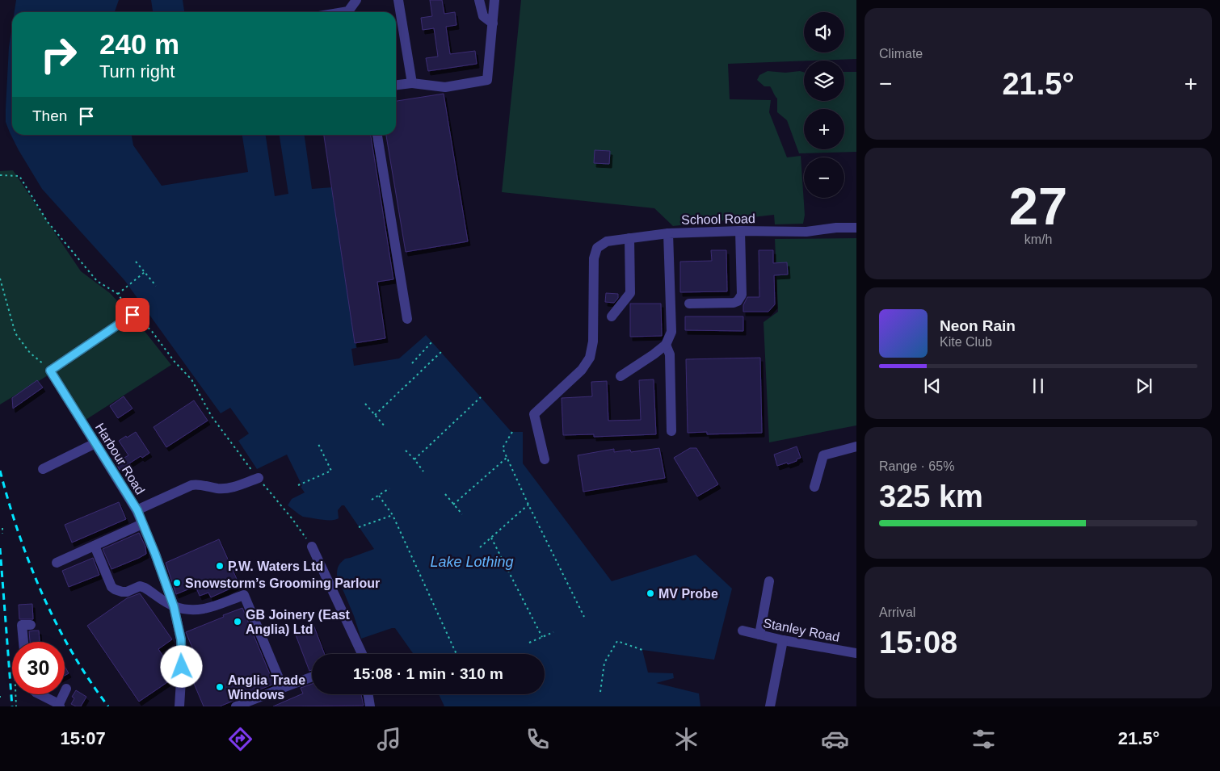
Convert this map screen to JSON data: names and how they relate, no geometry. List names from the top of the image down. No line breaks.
{"streets":{"street":["School Road","Harbour Road","Stanley Road"]},"water":["Lake Lothing"],"places":["P.W. Waters Ltd","Snowstorm’s Grooming Parlour","MV Probe","GB Joinery (East Anglia) Ltd","Anglia Trade Windows"],"page":{"tile":["Climate",["27","km/h"],["Range · 65%","325 km"],["Arrival","15:08"]],"map_buttons":["+","−"],"turn":["240 m","Turn right"],"heat":["−","21.5°","+"],"then":"Then","song":["Neon Rain","Kite Club"],"limit":"30","trip":"15:08 · 1 min · 310 m","tabs":["15:07","21.5°"]}}
